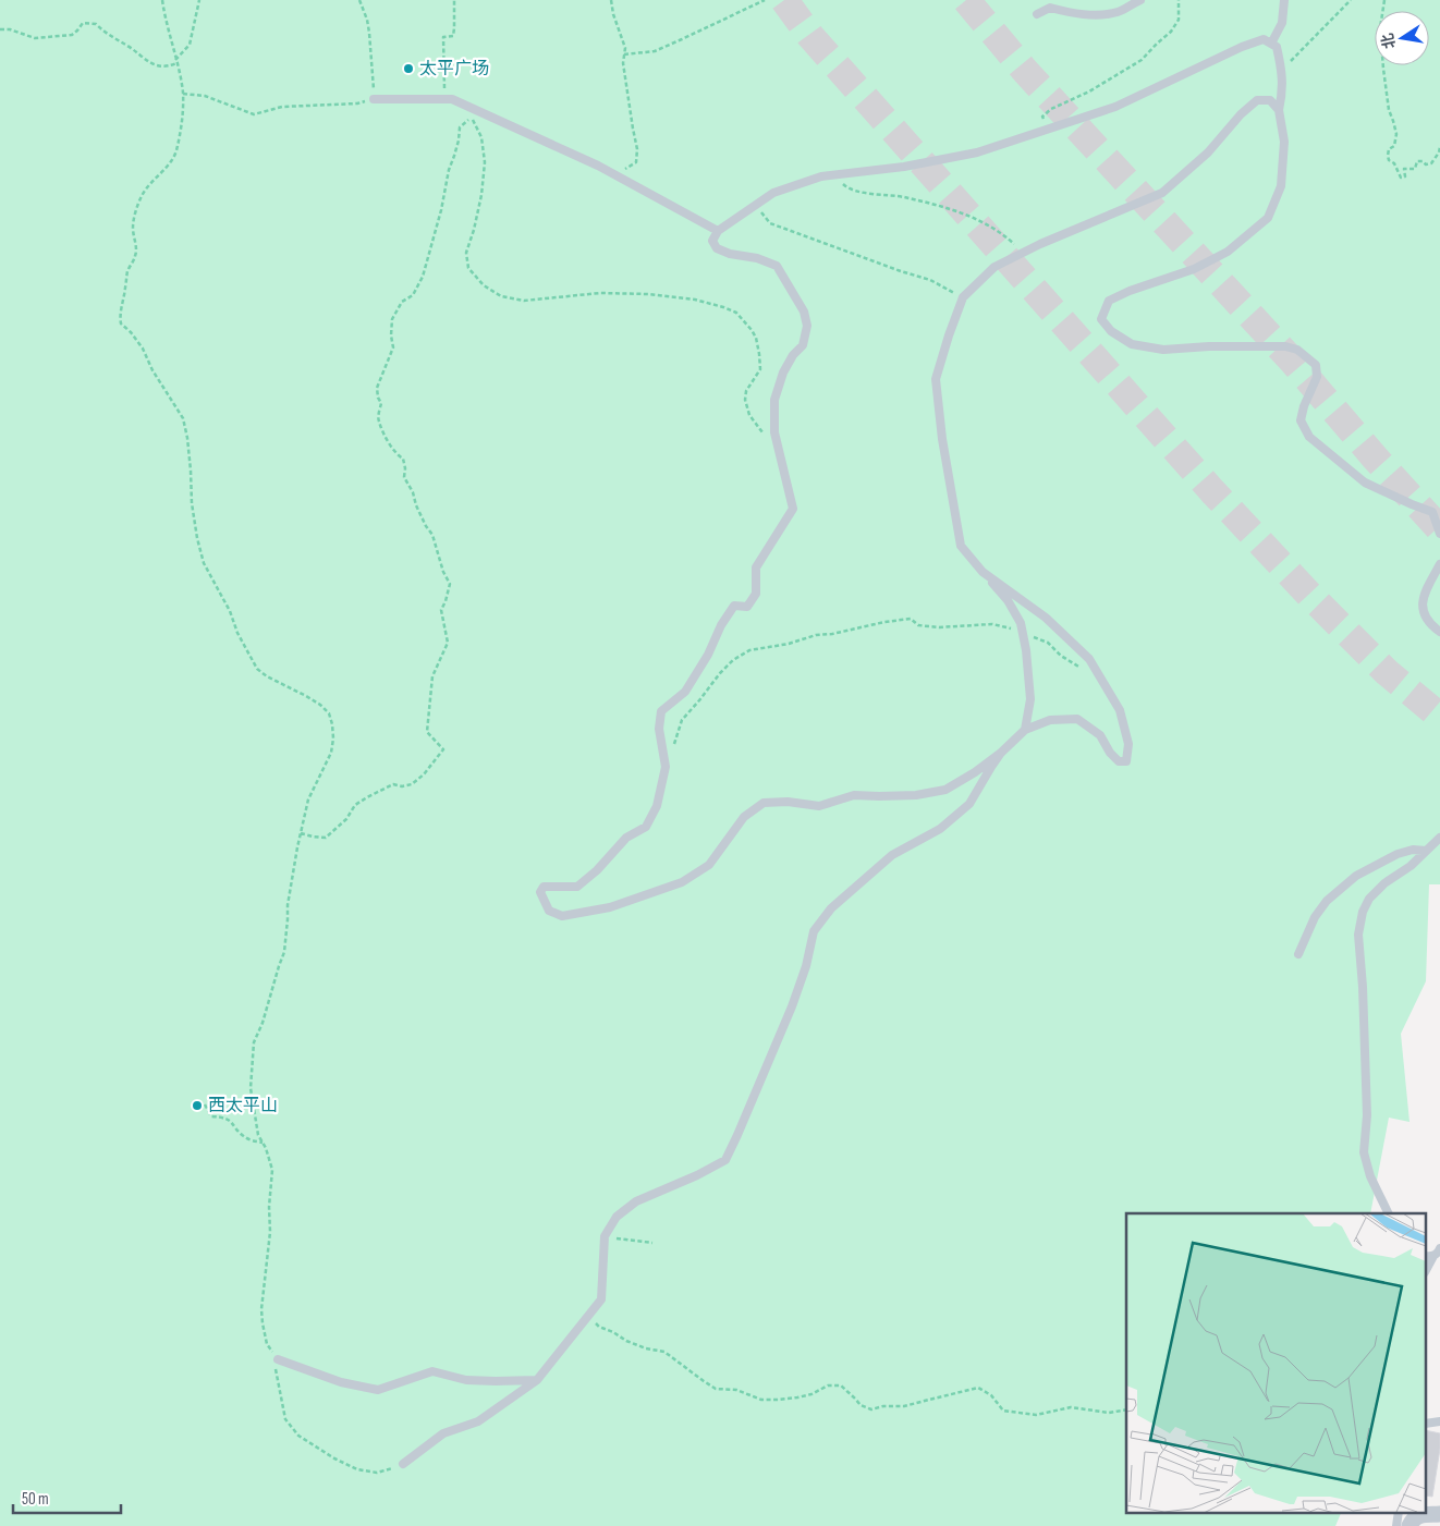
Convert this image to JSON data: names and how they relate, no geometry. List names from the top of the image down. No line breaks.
{"places":["太平广场","西太平山"],"scale_bar":"50 m","north":"left"}
